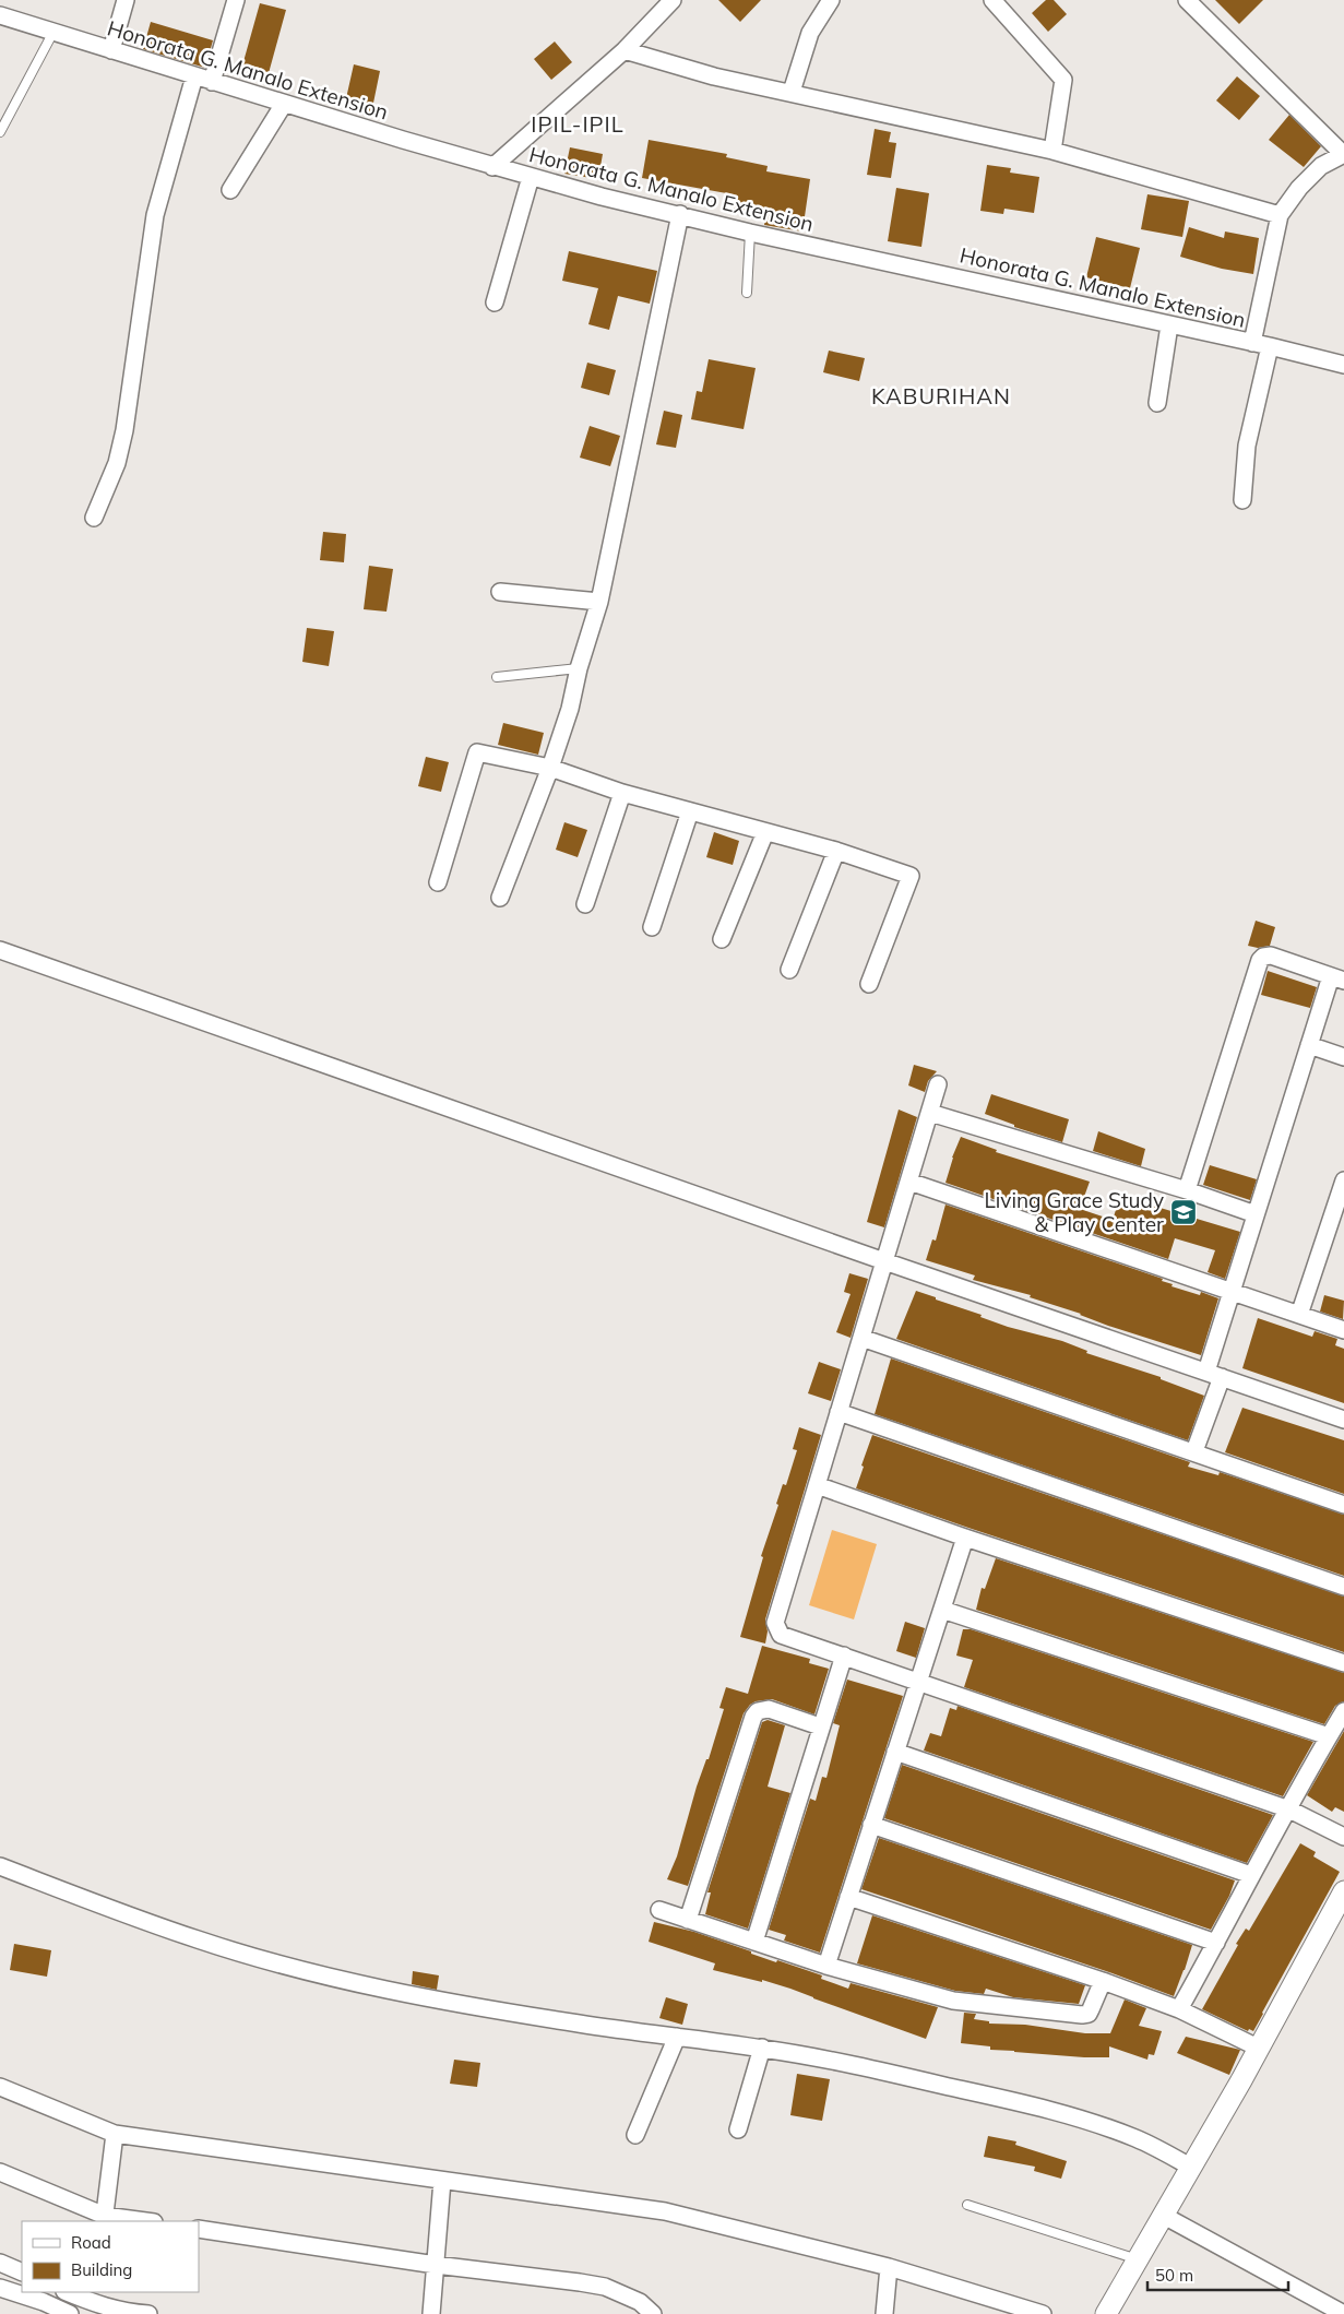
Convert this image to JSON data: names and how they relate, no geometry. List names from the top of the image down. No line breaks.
{"streets":{"street":["Honorata G. Manalo Extension"]},"districts":["IPIL-IPIL","KABURIHAN"],"places":{"school or university":["Living Grace Study & Play Center"]},"legend":["Road","Building"],"scale_bar":"50 m"}
